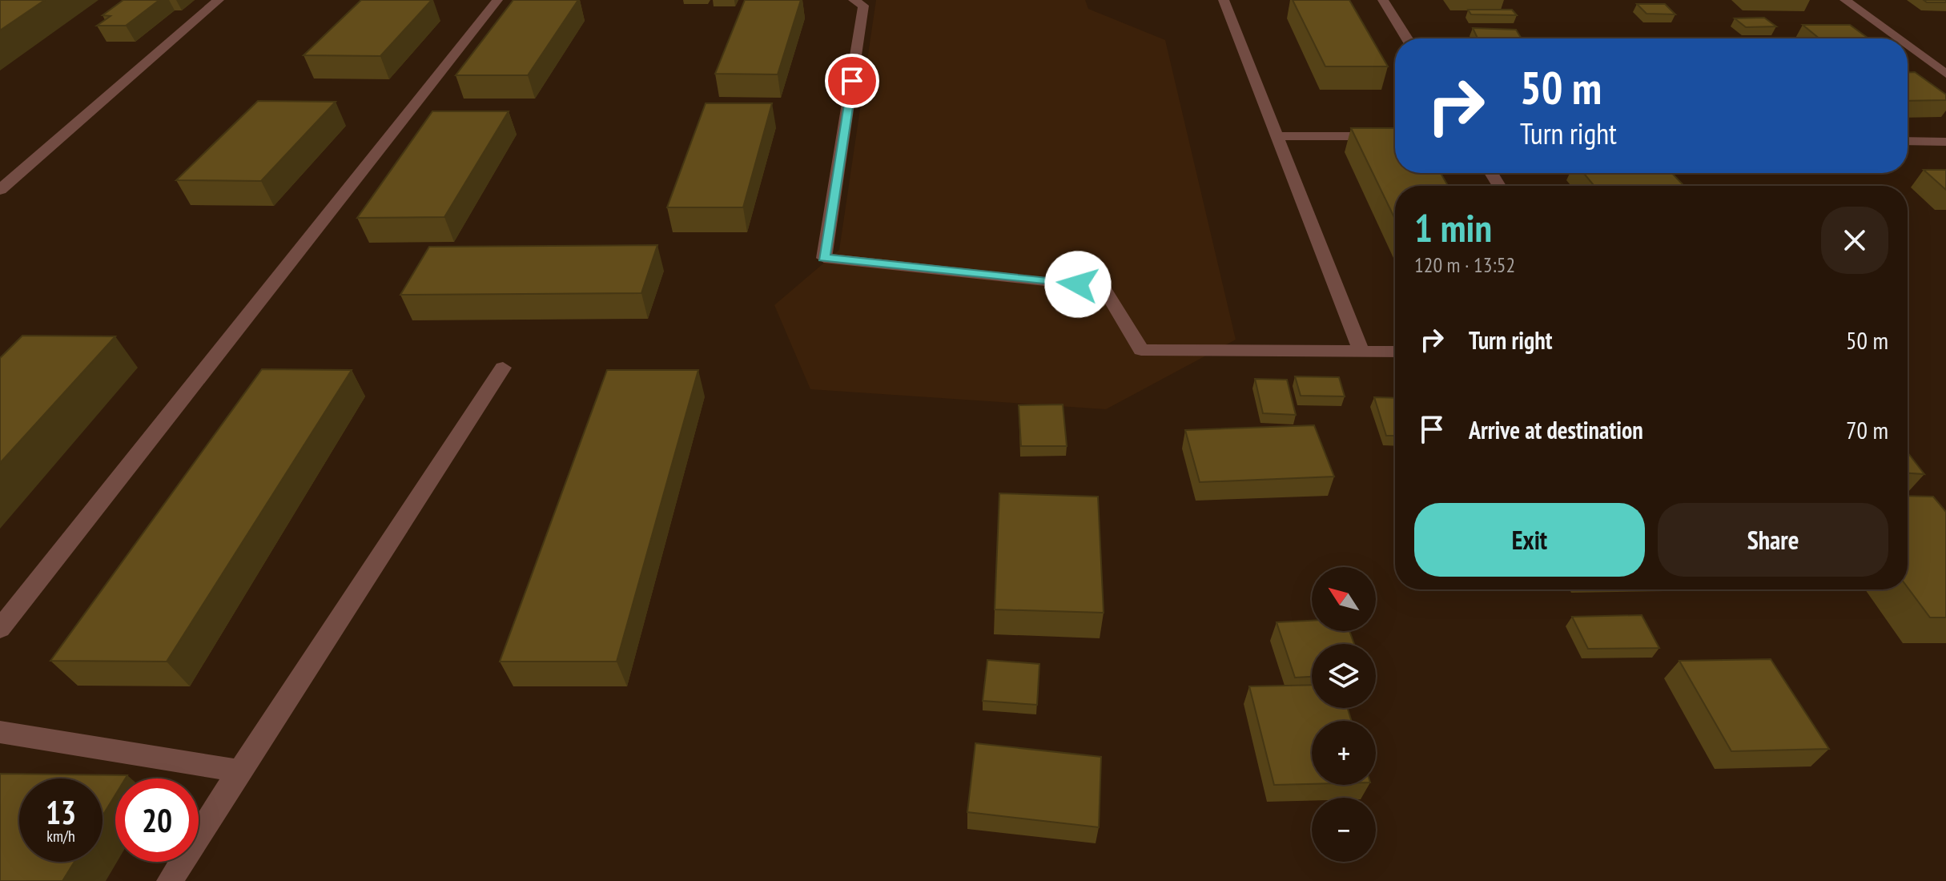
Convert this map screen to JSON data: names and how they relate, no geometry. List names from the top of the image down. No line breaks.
{"north":"top left","page":{"turn":["50 m","Turn right"],"heading":["1 min","120 m · 13:52"],"list":[{"name":"Turn right","value":"50 m"},{"name":"Arrive at destination","value":"70 m"}],"buttons":["Exit","Share"],"map_buttons":["+","−"],"speed":"13 km/h","limit":"20"}}
